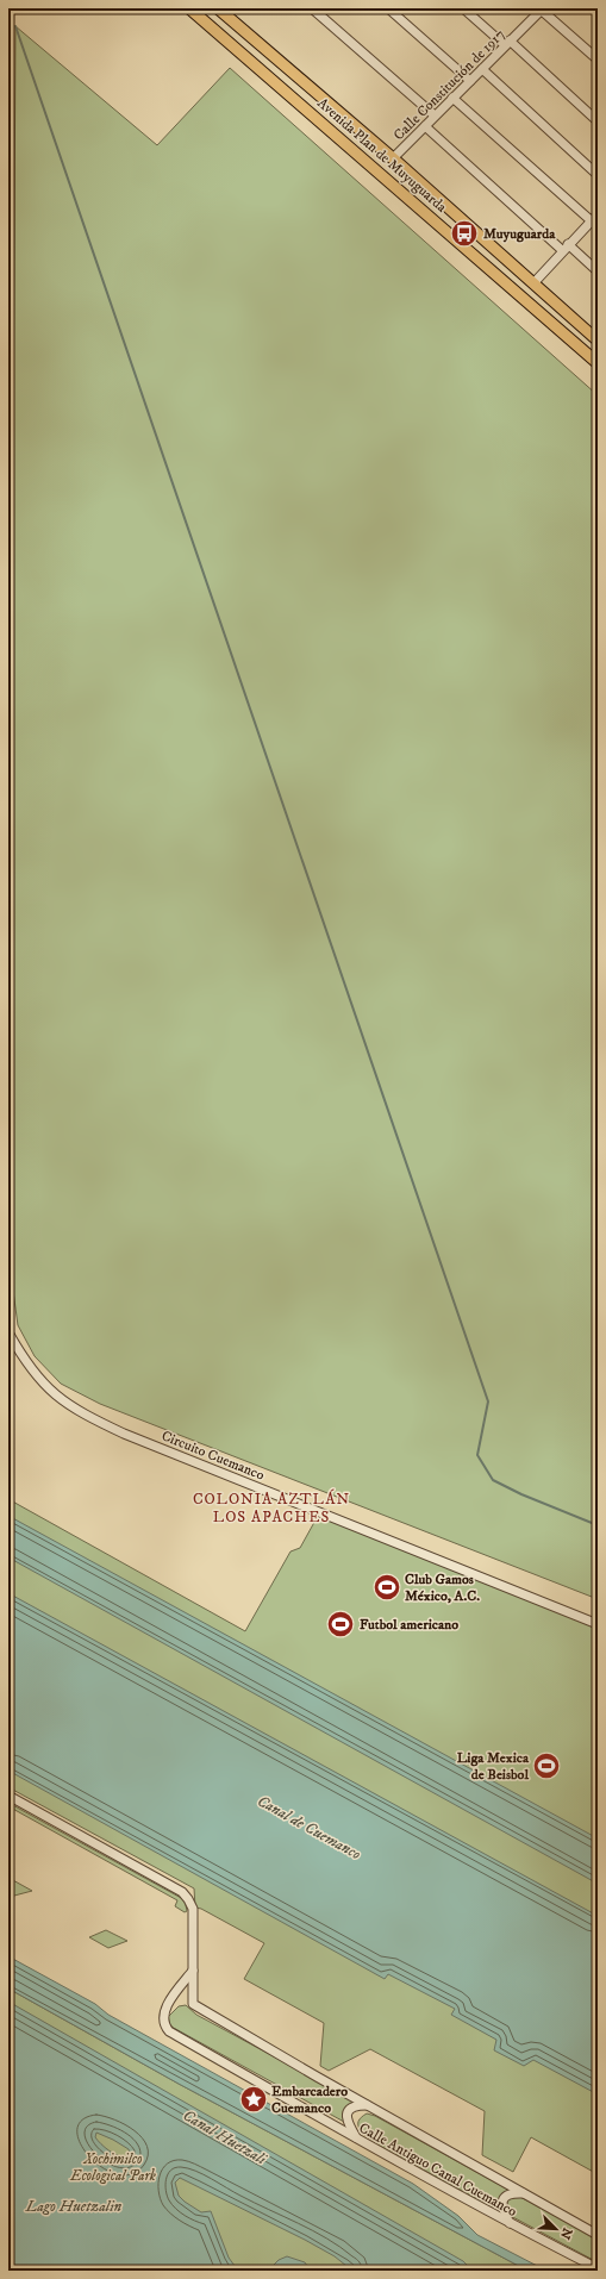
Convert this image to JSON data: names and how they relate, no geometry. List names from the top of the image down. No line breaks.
{"streets":{"main road":["Avenida Plan de Muyuguarda"],"street":["Calle Constitución de 1917","Circuito Cuemanco","Calle Antiguo Canal Cuemanco"]},"crossings":[["Calle Constitución de 1917","Avenida Plan de Muyuguarda"]],"districts":["COLONIA AZTLÁN LOS APACHES"],"water":["Canal de Cuemanco","Canal Huetzali","Lago Huetzalin"],"parks":["Xochimilco Ecological Park"],"places":{"bus stop":["Muyuguarda"],"sports":["Club Gamos México, A.C.","Futbol americano","Liga Mexica de Beisbol"],"place":["Embarcadero Cuemanco"]},"north":"bottom right"}
